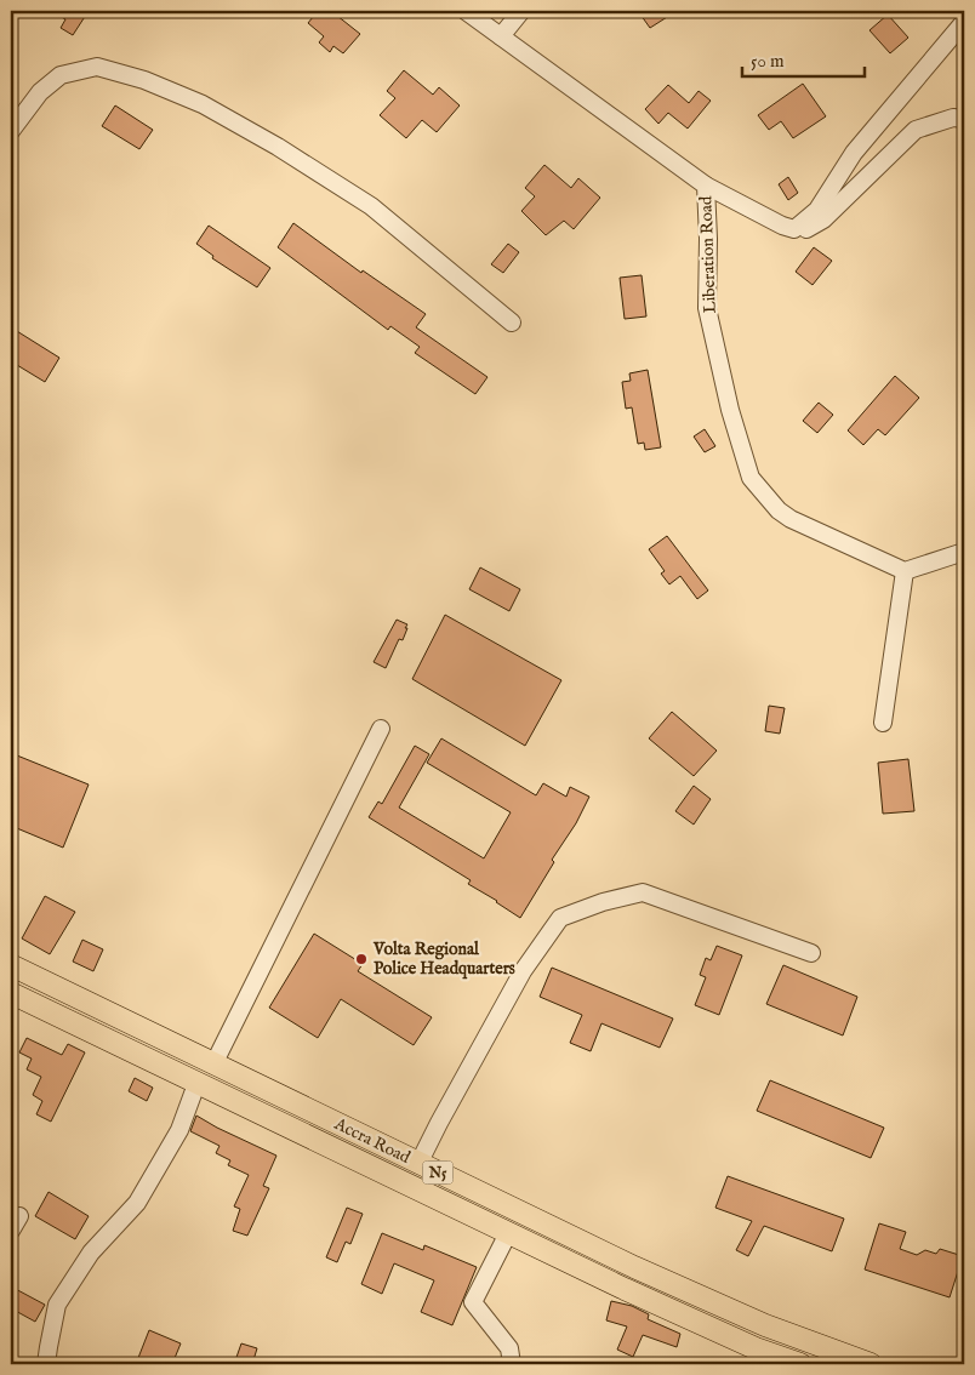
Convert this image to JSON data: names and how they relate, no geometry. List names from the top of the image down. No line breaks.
{"streets":{"main road":["Accra Road","N5"],"street":["Liberation Road"]},"places":["Volta Regional Police Headquarters"],"scale_bar":"50 m"}
